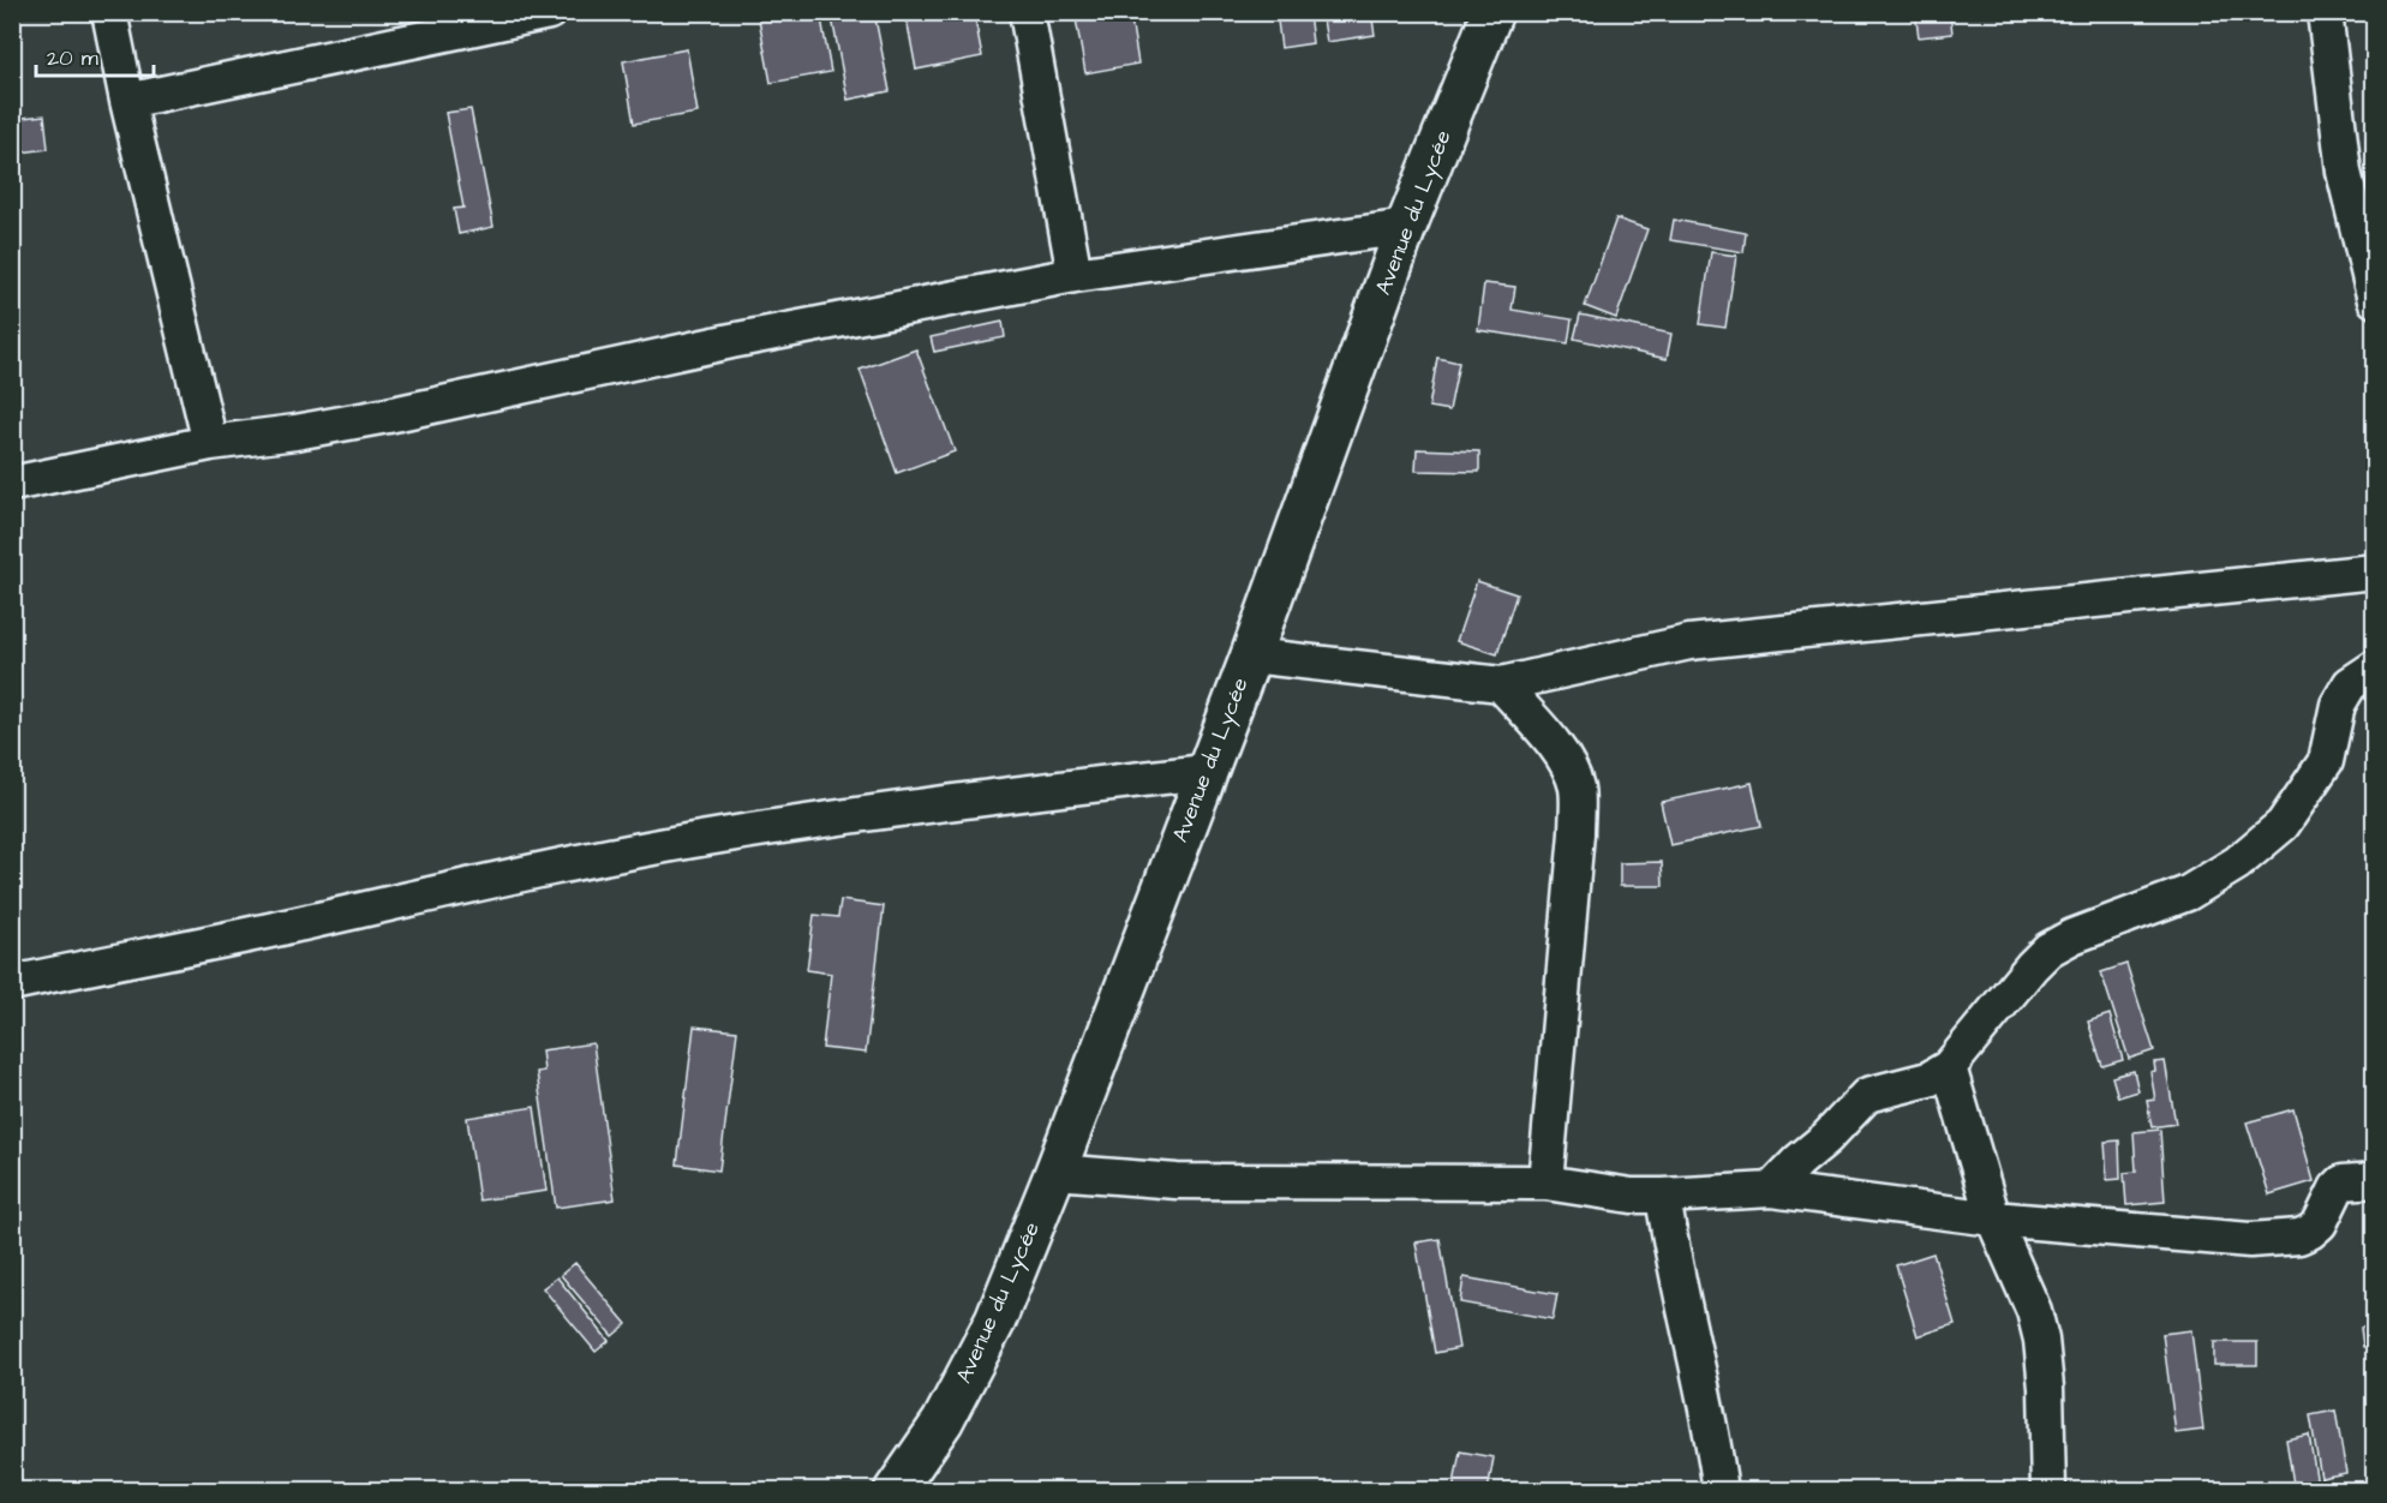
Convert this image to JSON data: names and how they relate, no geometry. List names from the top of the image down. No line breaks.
{"streets":{"main road":["Avenue du Lycée"]},"scale_bar":"20 m"}
